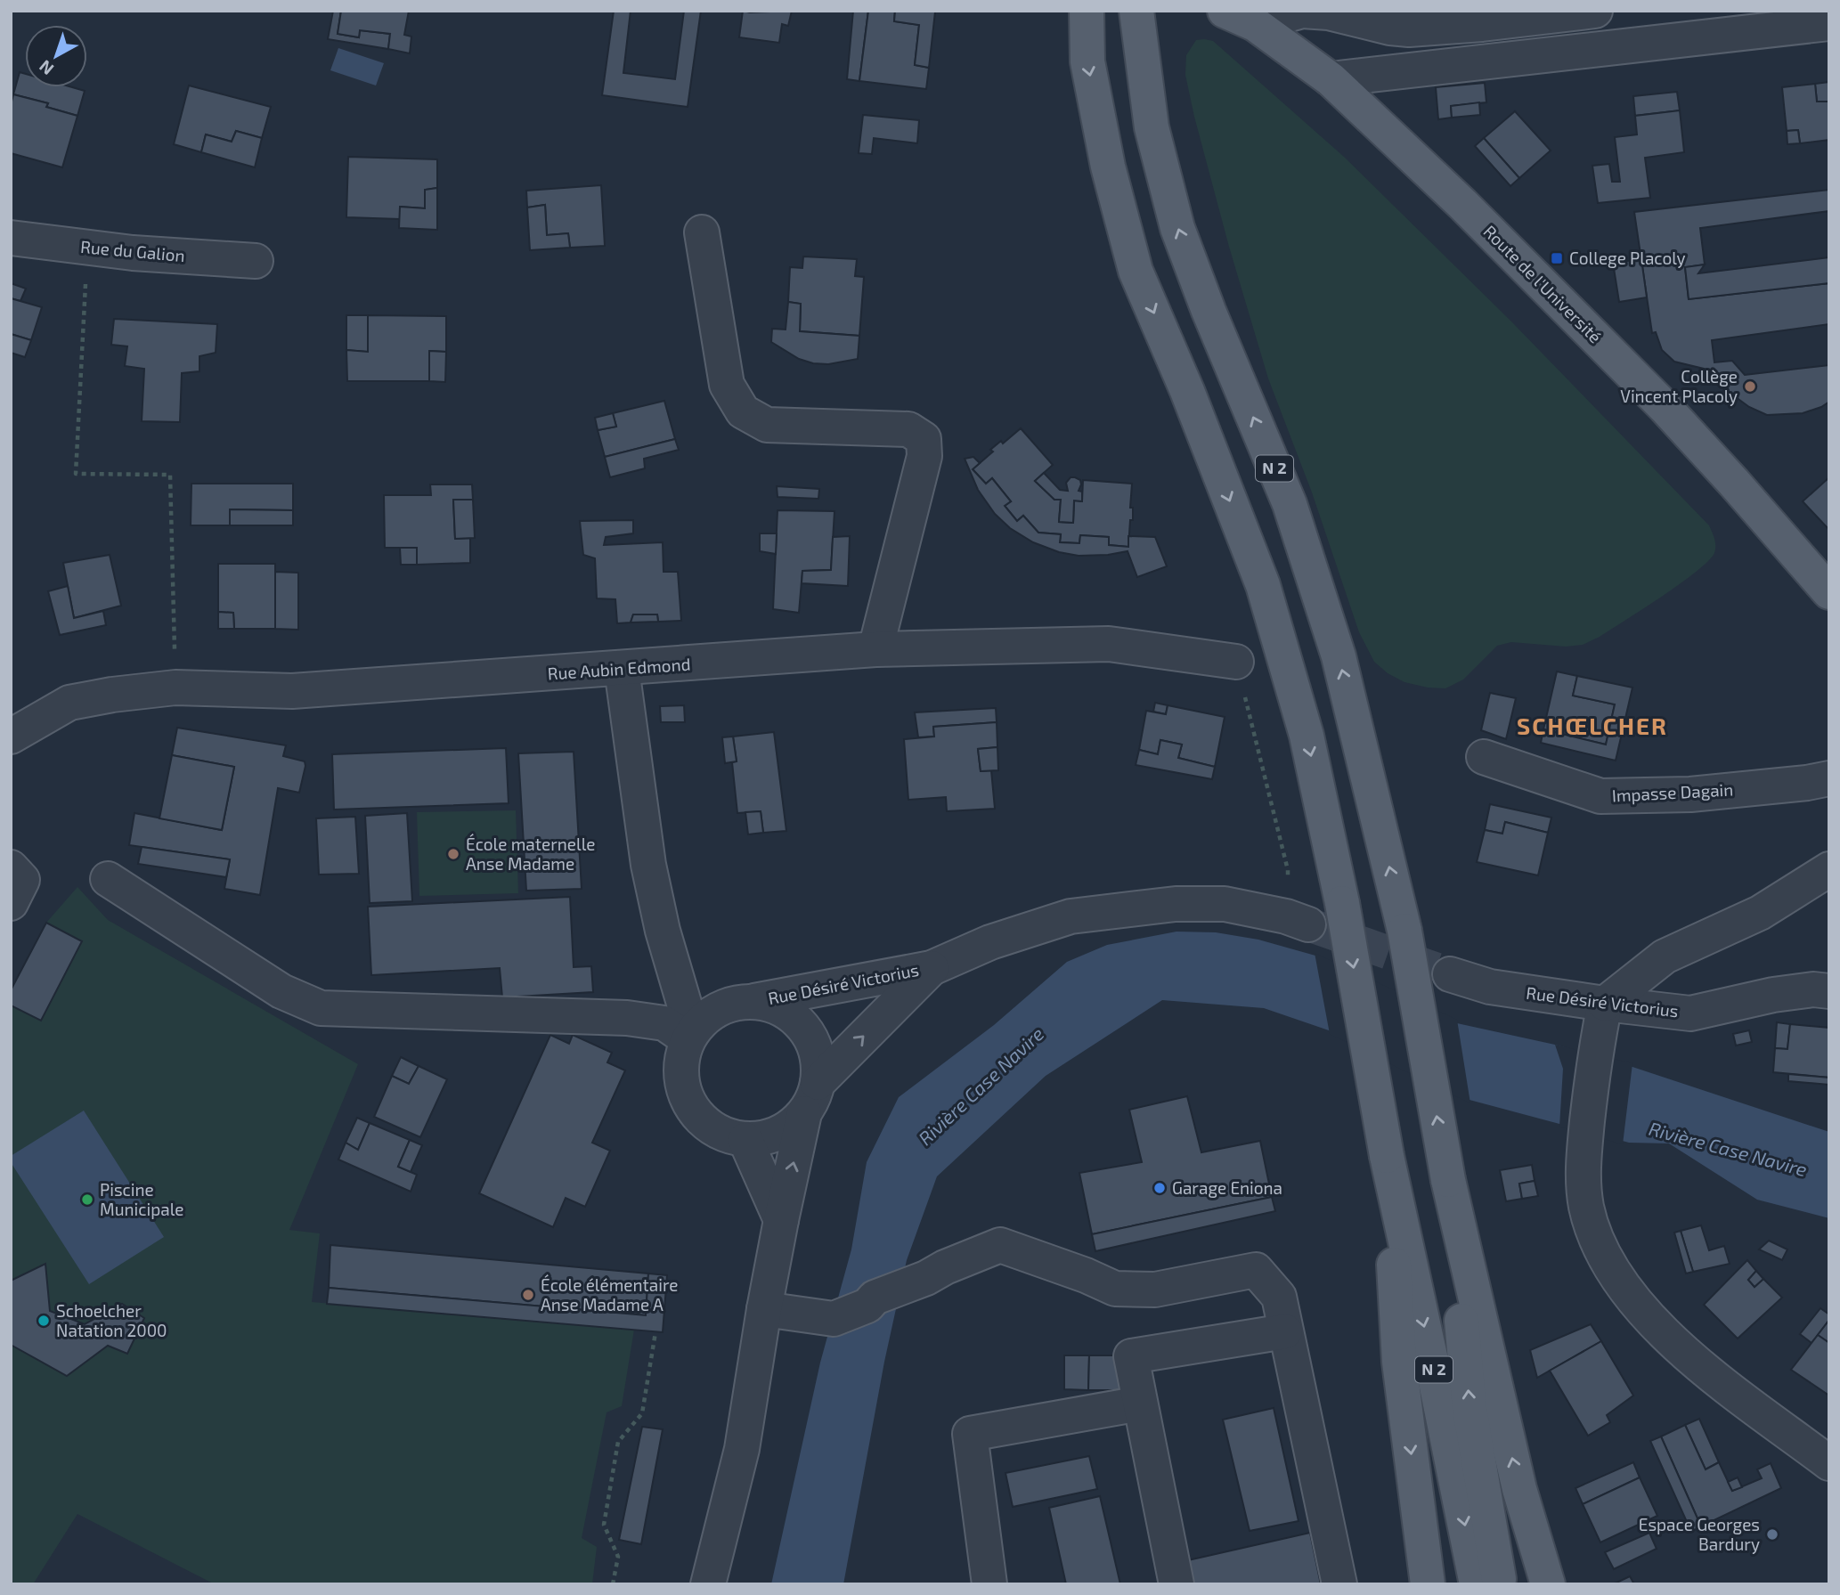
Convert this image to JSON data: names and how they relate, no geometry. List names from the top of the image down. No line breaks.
{"streets":{"main road":["Route de l'Université","N 2"],"street":["Rue du Galion","Rue Aubin Edmond","Impasse Dagain","Rue Désiré Victorius"]},"districts":["SCHŒLCHER"],"water":["Rivière Case Navire"],"places":{"transit":["College Placoly"],"other":["Collège Vincent Placoly","École maternelle Anse Madame","Garage Eniona","Piscine Municipale","École élémentaire Anse Madame A","Schoelcher Natation 2000","Espace Georges Bardury"]},"north":"bottom left"}
